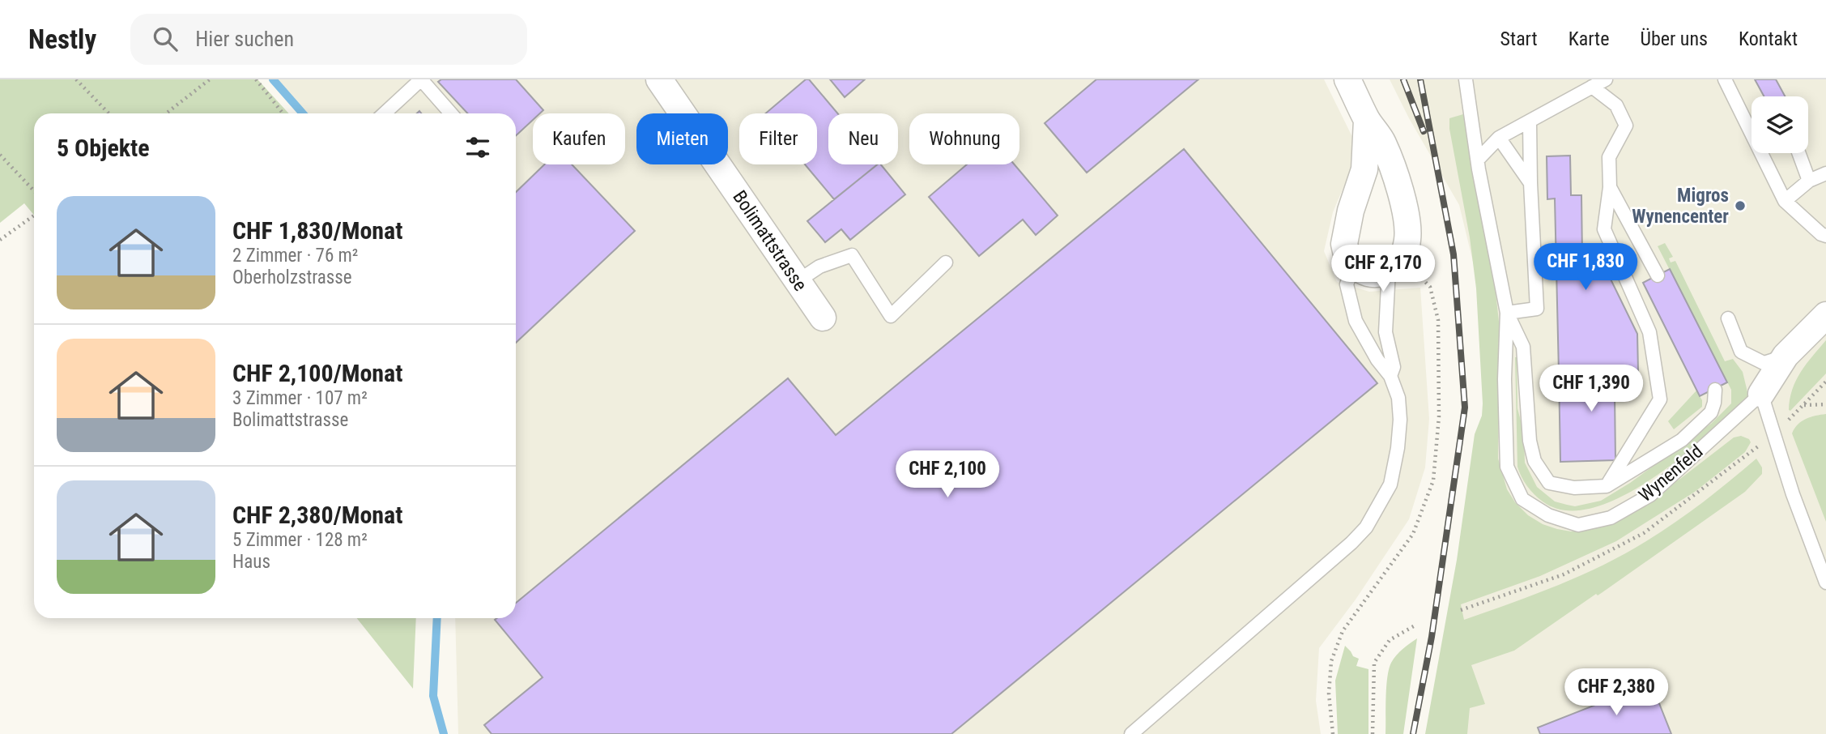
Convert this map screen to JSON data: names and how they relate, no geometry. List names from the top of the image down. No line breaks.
{"streets":{"street":["Bolimattstrasse"],"lane":["Wynenfeld"]},"places":["Migros Wynencenter"],"page":{"header":"Nestly","search":"Hier suchen","nav":["Start","Karte","Über uns","Kontakt"],"chip":["Kaufen","Mieten","Filter","Neu","Wohnung"],"heading":"5 Objekte","list":[{"name":"CHF 1,830/Monat","note":"2 Zimmer · 76 m² · Oberholzstrasse"},{"name":"CHF 2,100/Monat","note":"3 Zimmer · 107 m² · Bolimattstrasse"},{"name":"CHF 2,380/Monat","note":"5 Zimmer · 128 m² · Haus"}],"price":["CHF 1,830","CHF 2,170","CHF 1,390","CHF 2,100","CHF 2,380"]}}
